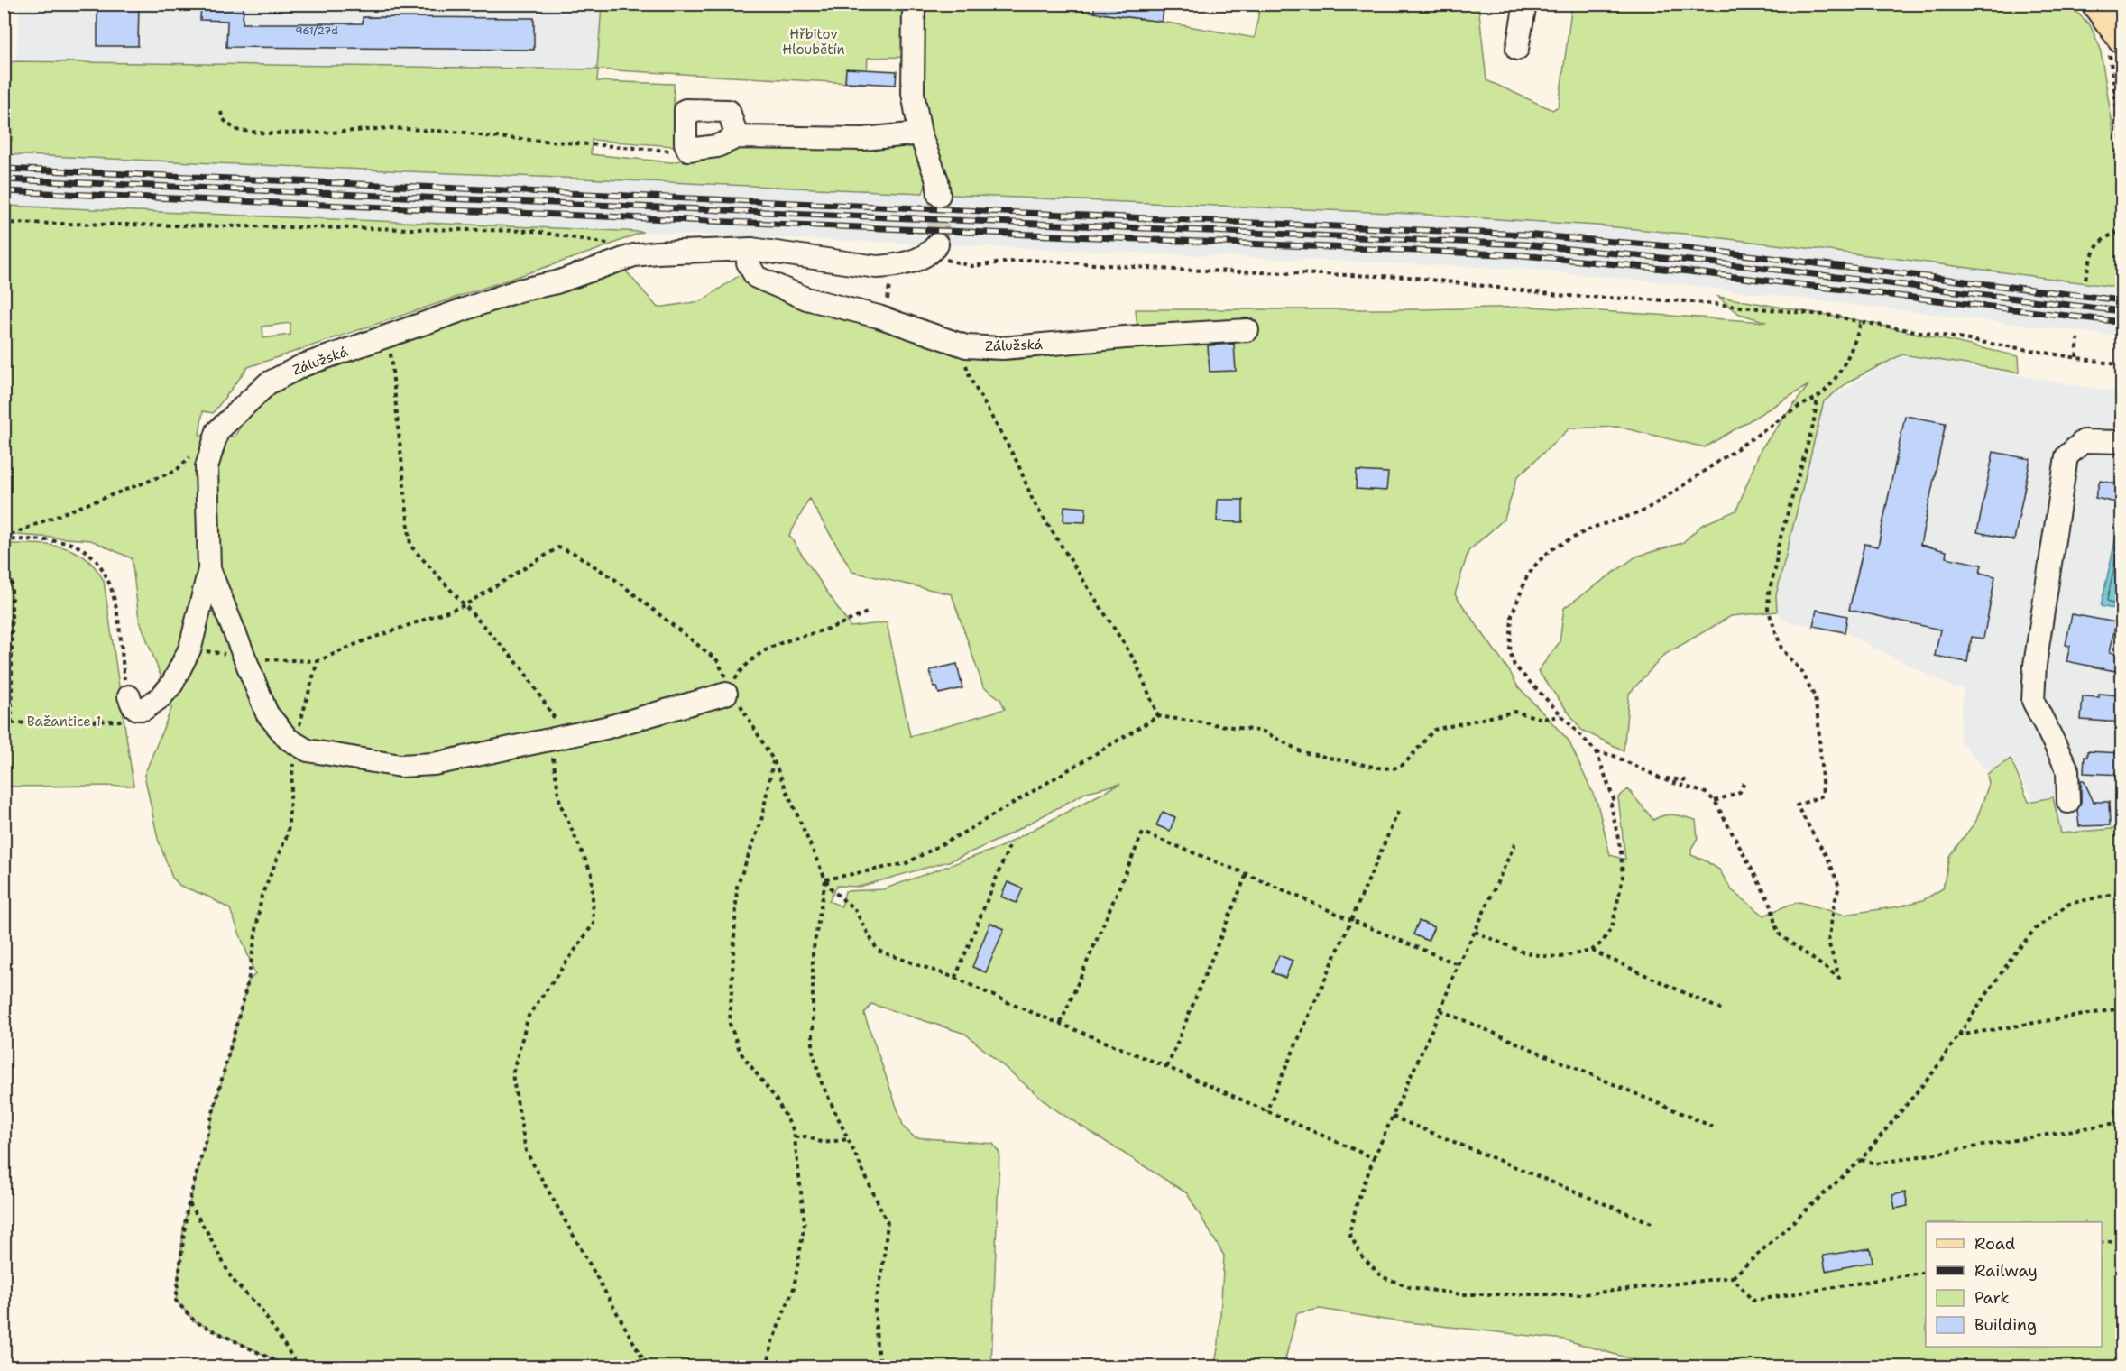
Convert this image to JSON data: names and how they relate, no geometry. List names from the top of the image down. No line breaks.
{"streets":{"street":["Zálužská"]},"parks":["Hřbitov Hloubětín","Bažantice 1"],"house_numbers":["961/27d"],"legend":["Road","Railway","Park","Building"]}
